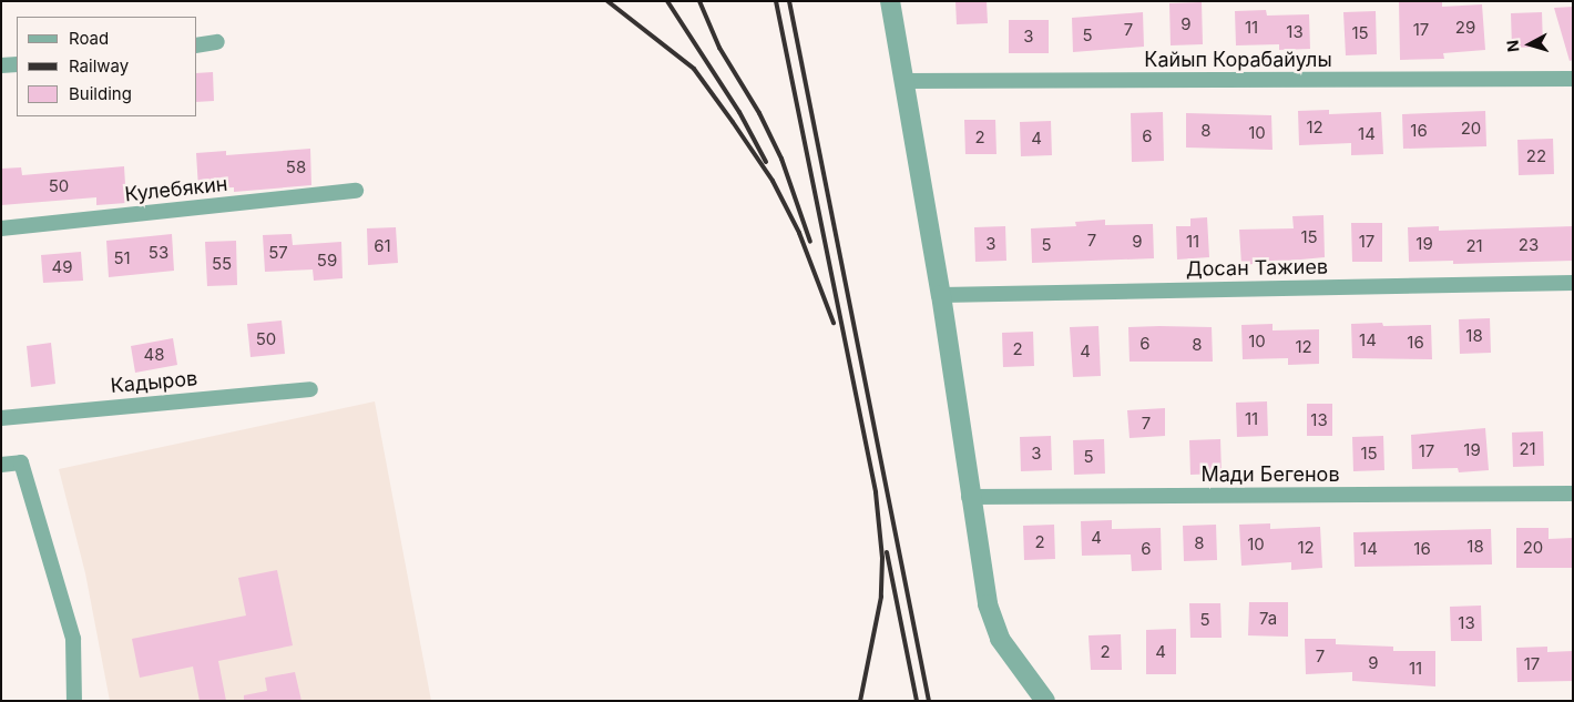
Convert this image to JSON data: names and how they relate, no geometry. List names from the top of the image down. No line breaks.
{"streets":{"street":["Кайып Корабайулы","Кулебякин","Досан Тажиев","Кадыров","Мади Бегенов"]},"house_numbers":["9","11","29","7","17","13","15","5","3","12","20","8","16","10","14","6","2","4","22","58","50","15","7","9","11","17","3","19","5","23","61","21","53","57","51","59","55","49","18","50","14","10","16","6","8","12","2","4","48","11","13","7","21","19","17","3","15","5","4","2","8","10","18","12","20","6","14","16","7а","5","13","2","4","7","9","17","11"],"legend":["Road","Railway","Building"],"north":"left"}
